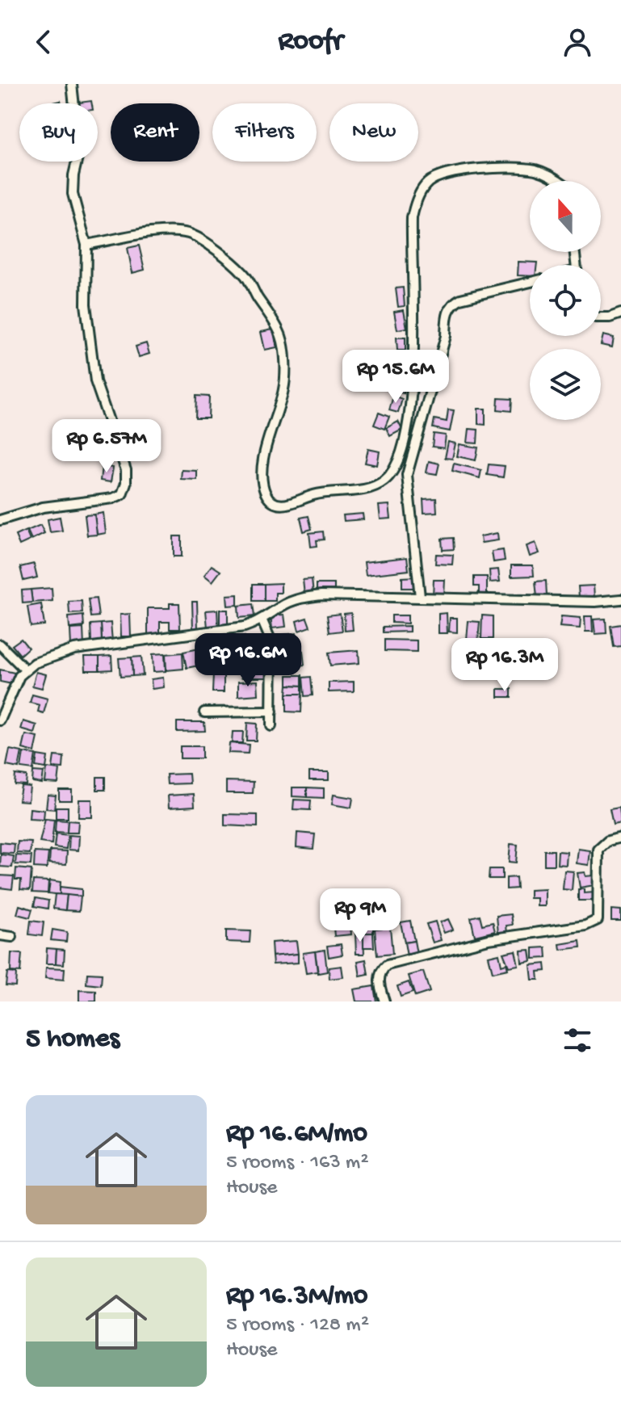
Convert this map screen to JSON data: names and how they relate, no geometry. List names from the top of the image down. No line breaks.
{"north":"top","page":{"header":"Roofr","chip":["Buy","Rent","Filters","New"],"price":["Rp 15.6M","Rp 6.57M","Rp 16.6M","Rp 16.3M","Rp 9M"],"heading":"5 homes","list":[{"name":"Rp 16.6M/mo","note":"5 rooms · 163 m² · House"},{"name":"Rp 16.3M/mo","note":"5 rooms · 128 m² · House"}]}}
